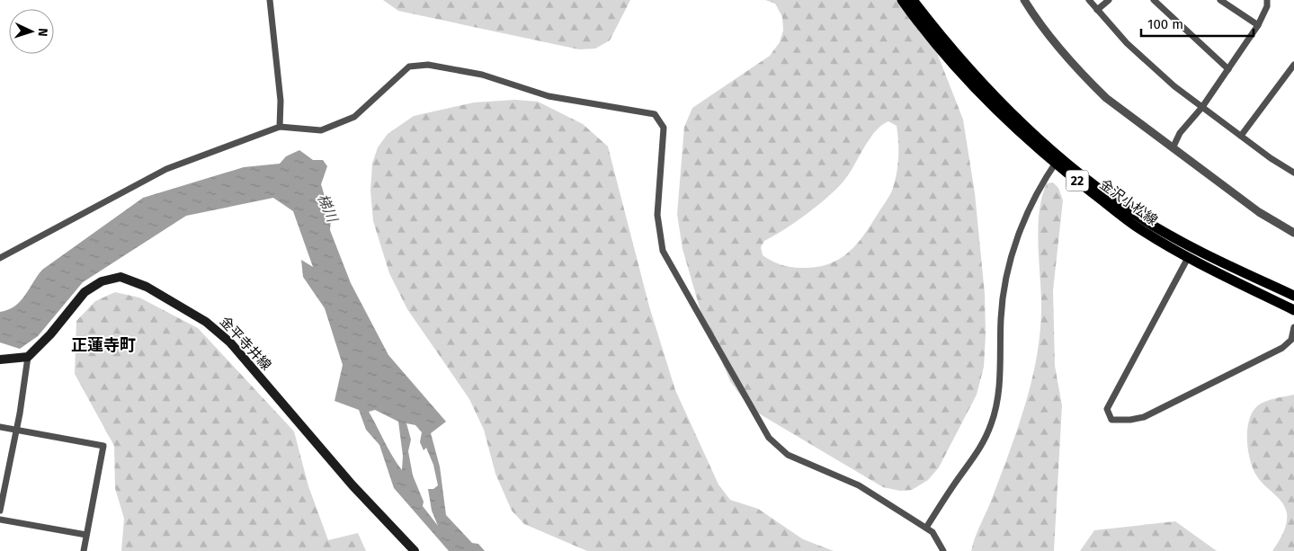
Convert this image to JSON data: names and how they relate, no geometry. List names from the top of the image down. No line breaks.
{"streets":{"main road":["22","金沢小松線","金平寺井線"]},"districts":["正蓮寺町"],"water":["梯川"],"scale_bar":"100 m","north":"right"}
